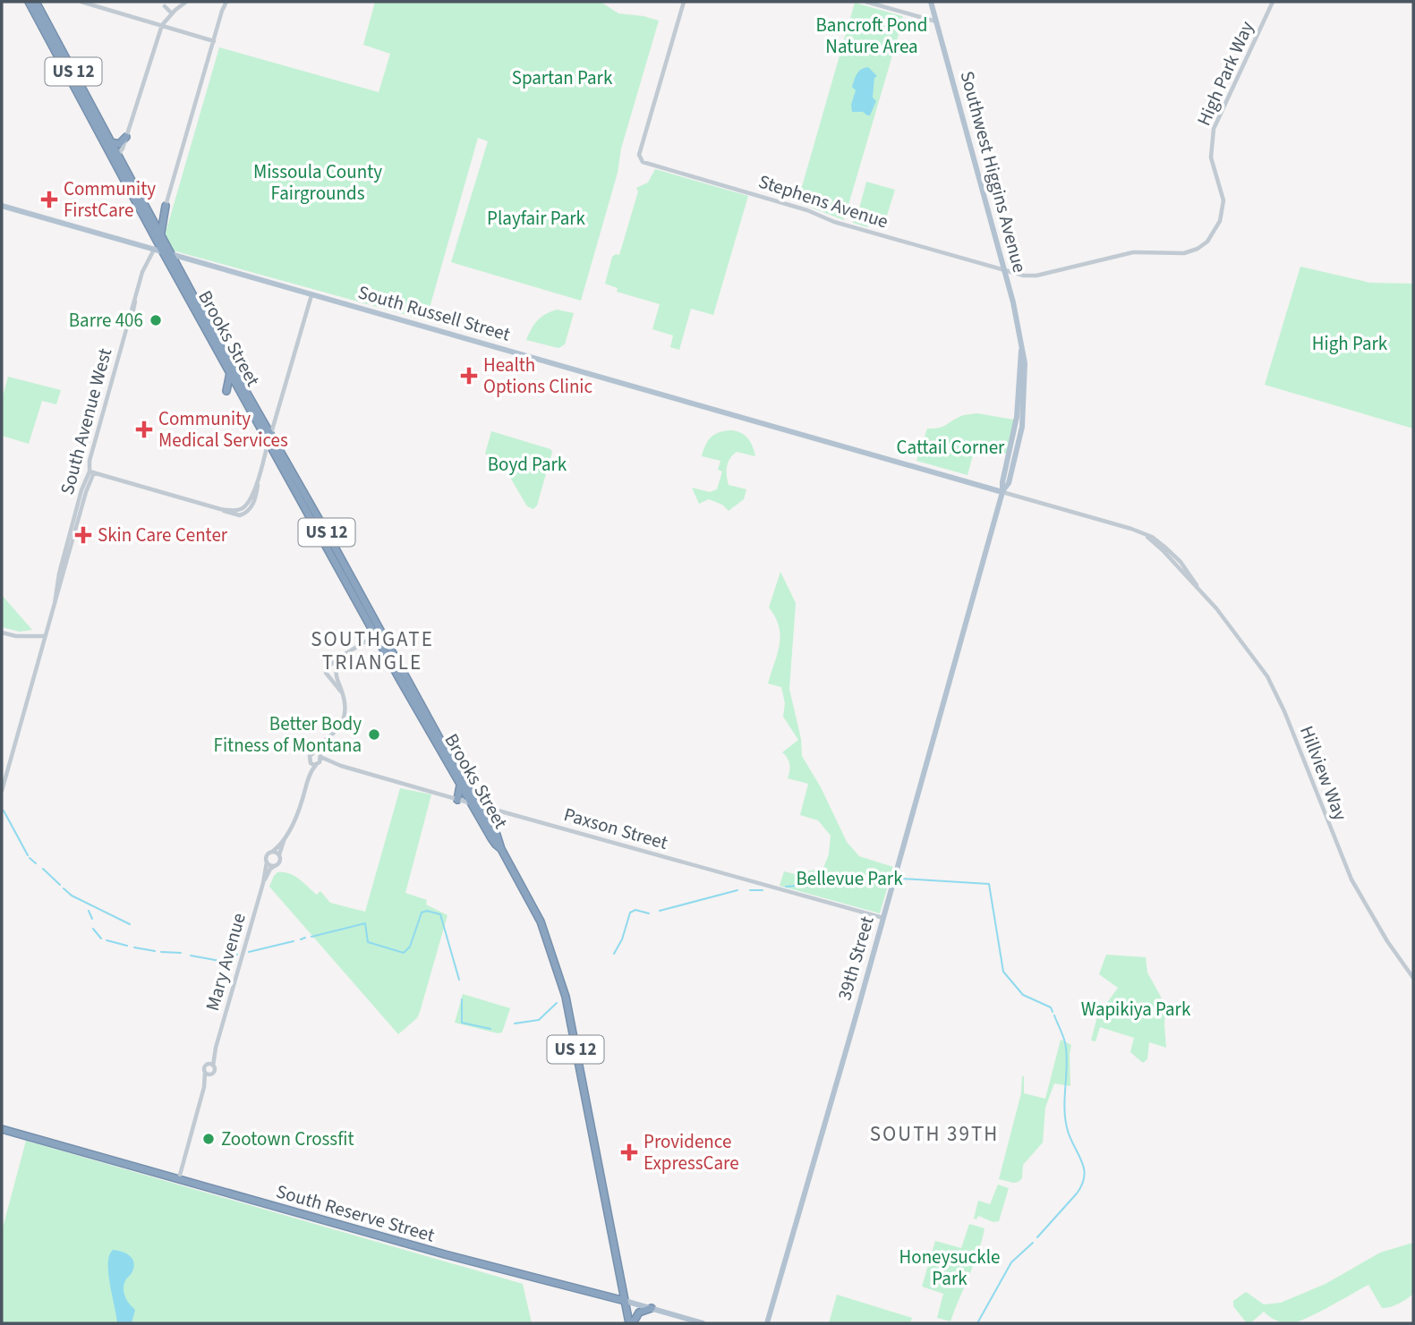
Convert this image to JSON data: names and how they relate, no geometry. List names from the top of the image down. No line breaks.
{"streets":{"highway":["US 12","Brooks Street","South Reserve Street"],"main road":["Southwest Higgins Avenue","South Russell Street","39th Street"],"street":["High Park Way","Stephens Avenue","South Avenue West","Hillview Way","Paxson Street","Mary Avenue"]},"crossings":[["High Park Way","Southwest Higgins Avenue"],["High Park Way","Stephens Avenue"],["Southwest Higgins Avenue","Stephens Avenue"],["Southwest Higgins Avenue","South Russell Street"],["Southwest Higgins Avenue","Hillview Way"],["Southwest Higgins Avenue","39th Street"],["South Russell Street","Brooks Street"],["South Russell Street","South Avenue West"],["South Russell Street","Hillview Way"],["South Russell Street","39th Street"],["Brooks Street","South Avenue West"],["Brooks Street","Paxson Street"],["Brooks Street","South Reserve Street"],["Hillview Way","39th Street"],["Paxson Street","39th Street"]],"districts":["SOUTHGATE TRIANGLE","SOUTH 39TH"],"parks":["Bancroft Pond Nature Area","Spartan Park","Missoula County Fairgrounds","Playfair Park","High Park","Cattail Corner","Boyd Park","Bellevue Park","Wapikiya Park","Honeysuckle Park"],"places":{"health":["Community FirstCare","Health Options Clinic","Community Medical Services","Skin Care Center","Providence ExpressCare"],"other":["Barre 406","Better Body Fitness of Montana","Zootown Crossfit"]}}
